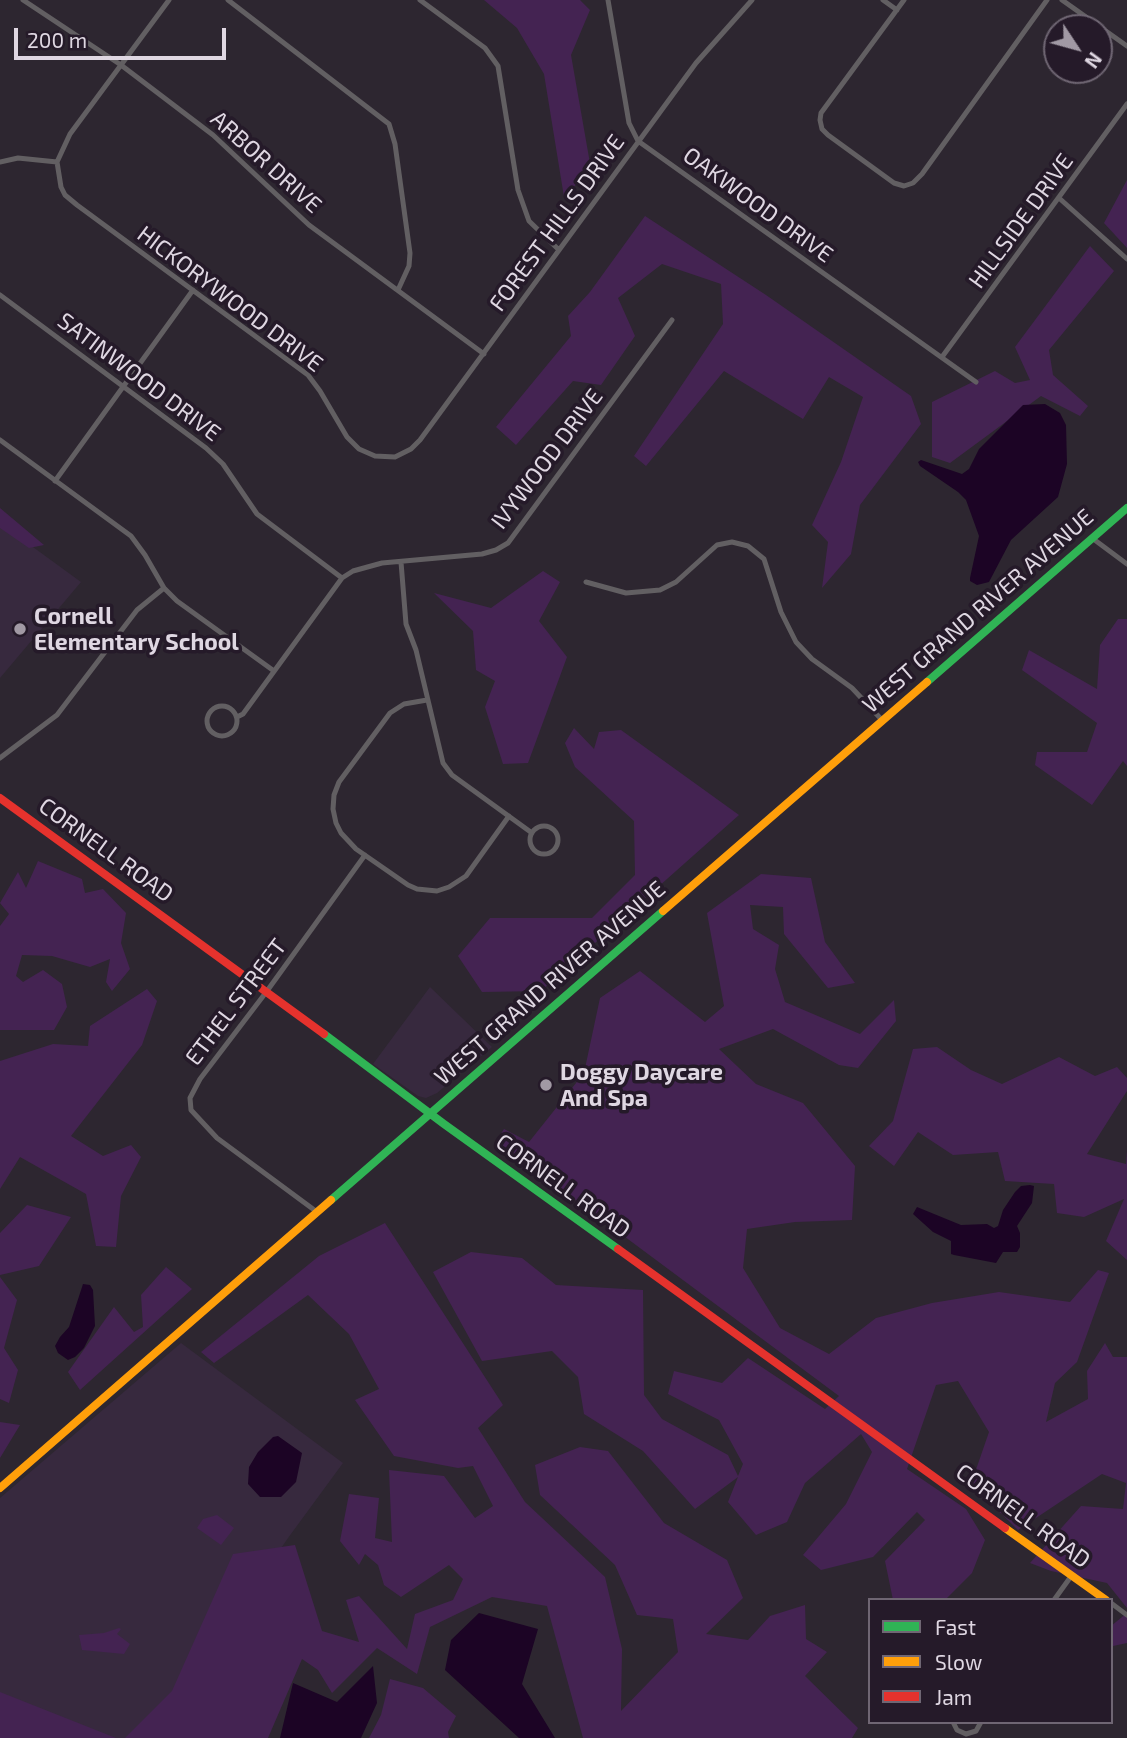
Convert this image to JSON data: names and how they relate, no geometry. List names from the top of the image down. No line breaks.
{"streets":{"main road":["WEST GRAND RIVER AVENUE","CORNELL ROAD"],"street":["ARBOR DRIVE","OAKWOOD DRIVE","HILLSIDE DRIVE","FOREST HILLS DRIVE","HICKORYWOOD DRIVE","SATINWOOD DRIVE","IVYWOOD DRIVE","ETHEL STREET"]},"crossings":[["ARBOR DRIVE","FOREST HILLS DRIVE"],["OAKWOOD DRIVE","HILLSIDE DRIVE"],["OAKWOOD DRIVE","FOREST HILLS DRIVE"],["FOREST HILLS DRIVE","HICKORYWOOD DRIVE"],["SATINWOOD DRIVE","IVYWOOD DRIVE"],["WEST GRAND RIVER AVENUE","CORNELL ROAD"],["WEST GRAND RIVER AVENUE","ETHEL STREET"],["CORNELL ROAD","ETHEL STREET"]],"places":["Cornell Elementary School","Doggy Daycare And Spa"],"legend":["Fast","Slow","Jam"],"scale_bar":"200 m","north":"bottom right"}
